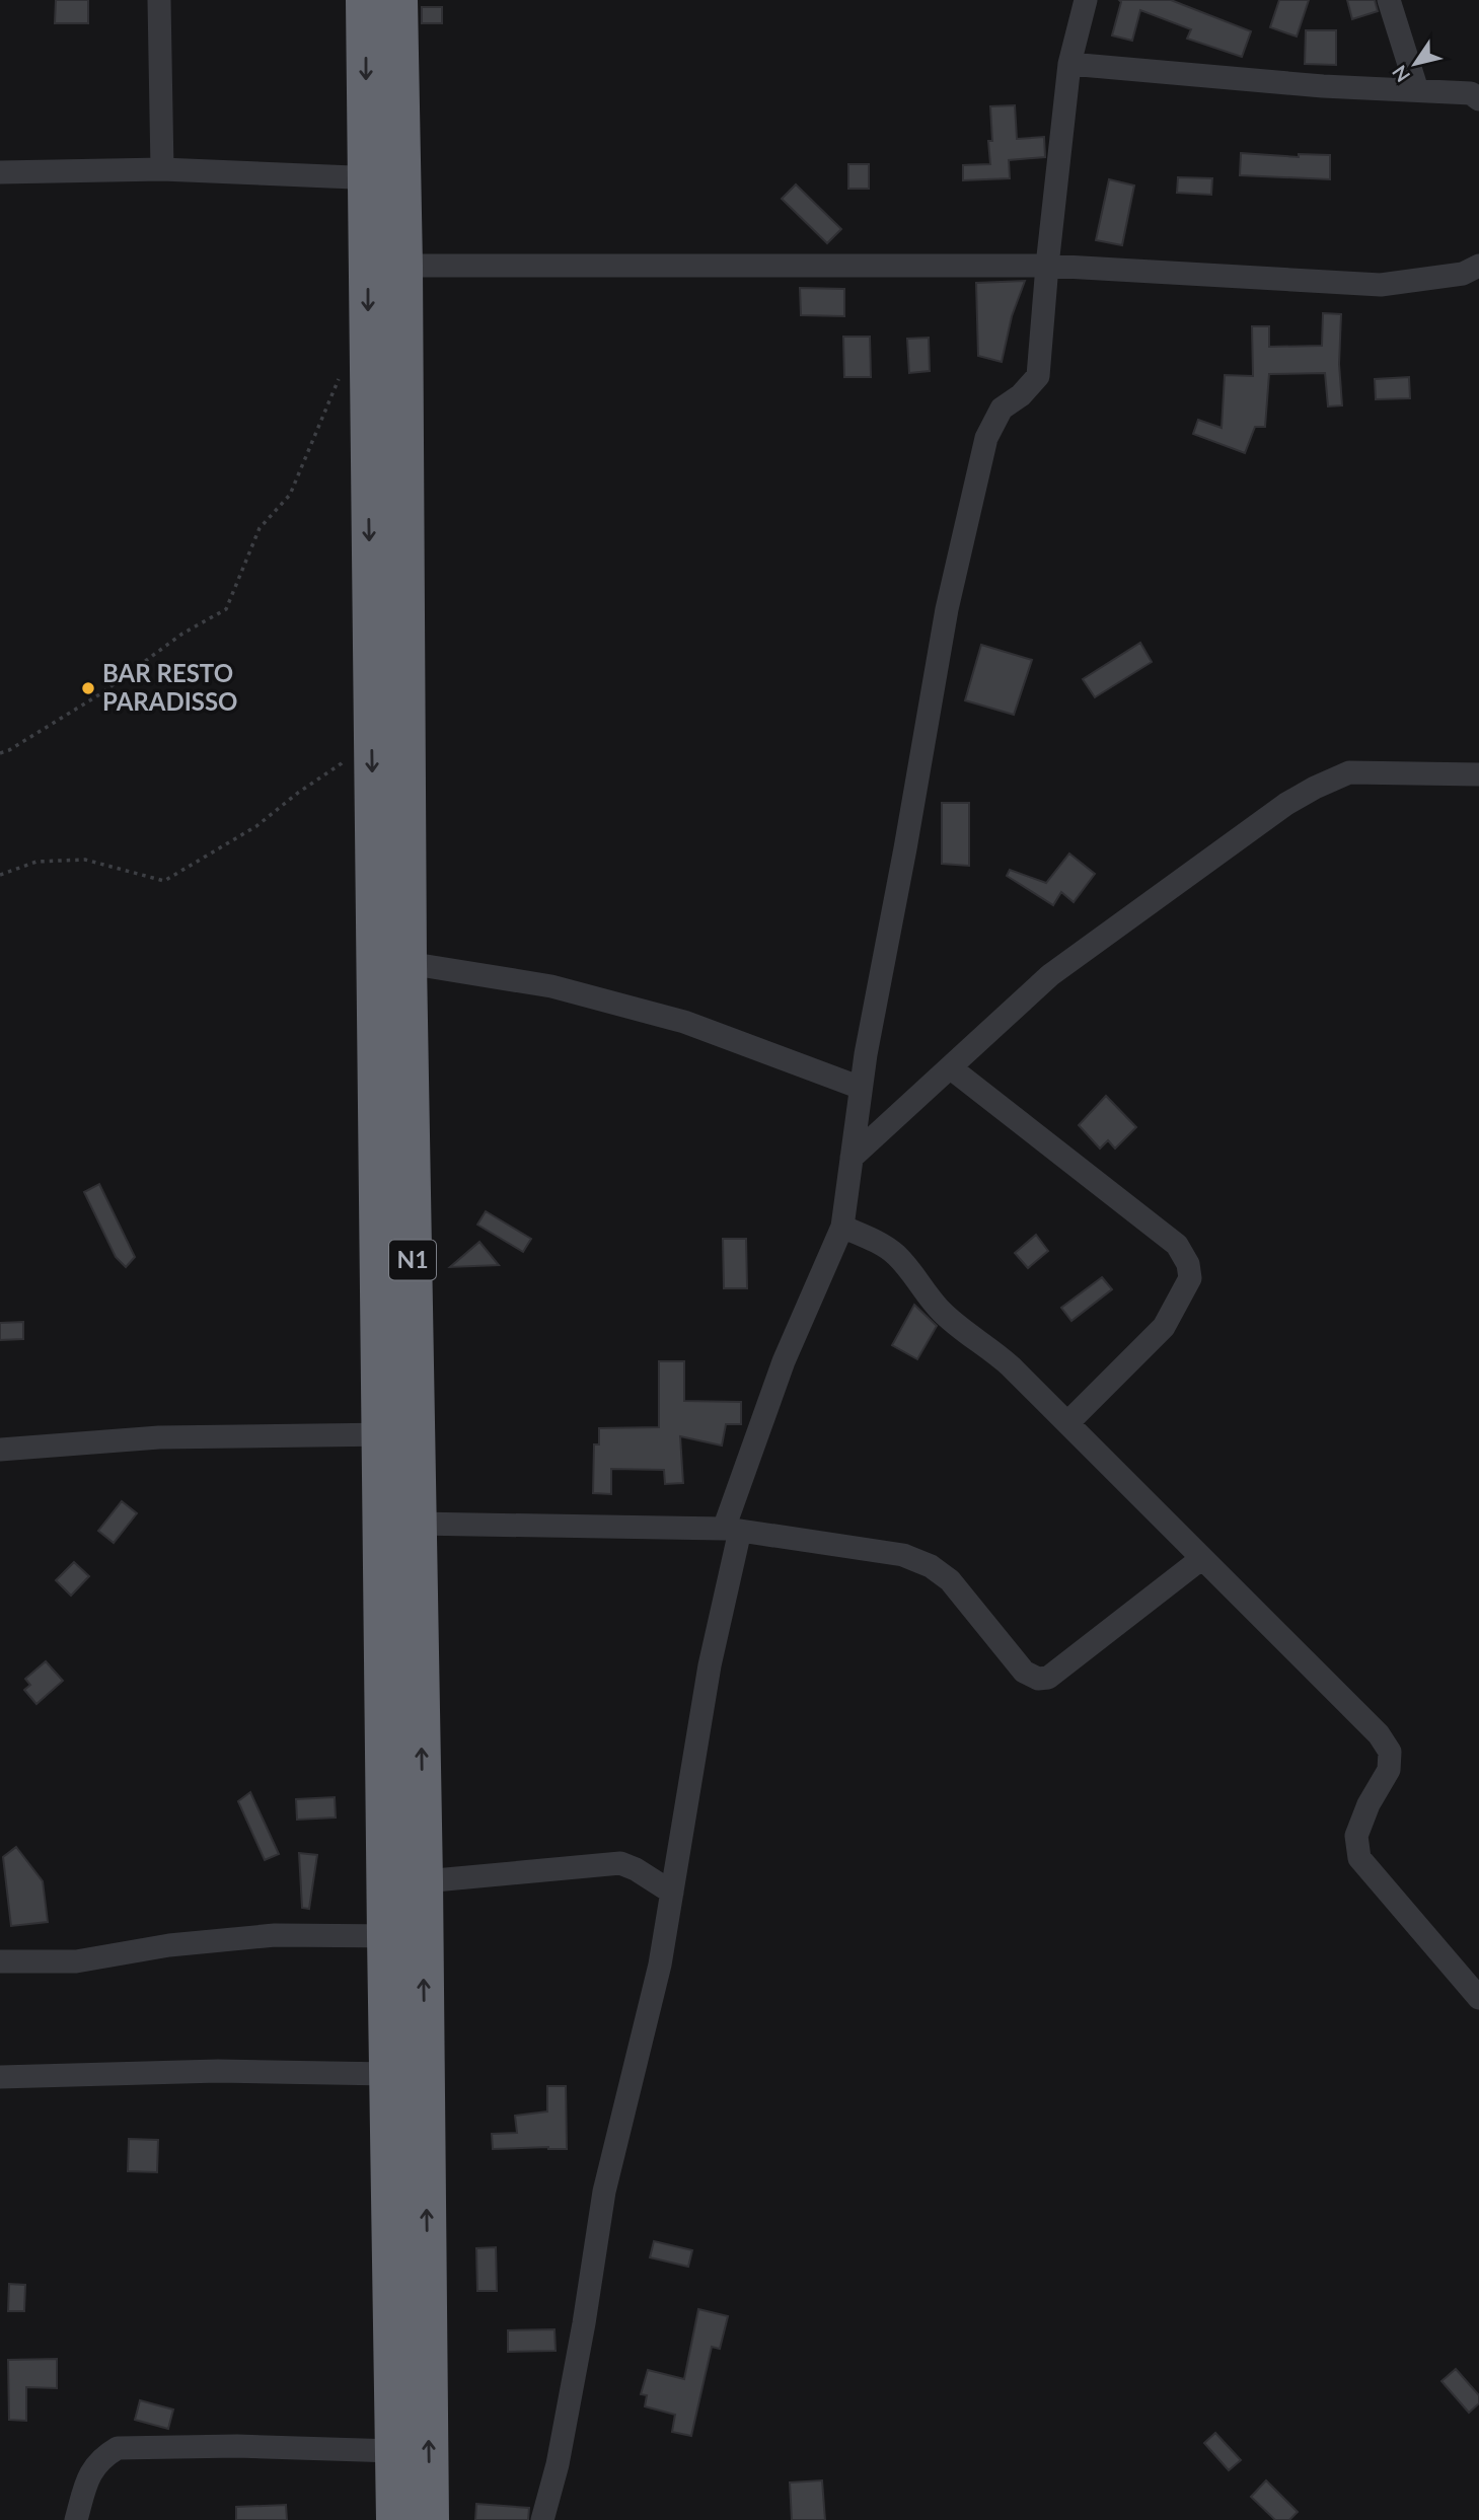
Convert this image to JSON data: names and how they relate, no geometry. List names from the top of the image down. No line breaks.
{"streets":{"highway":["N1"]},"places":["BAR RESTO PARADISSO"],"north":"bottom left"}
